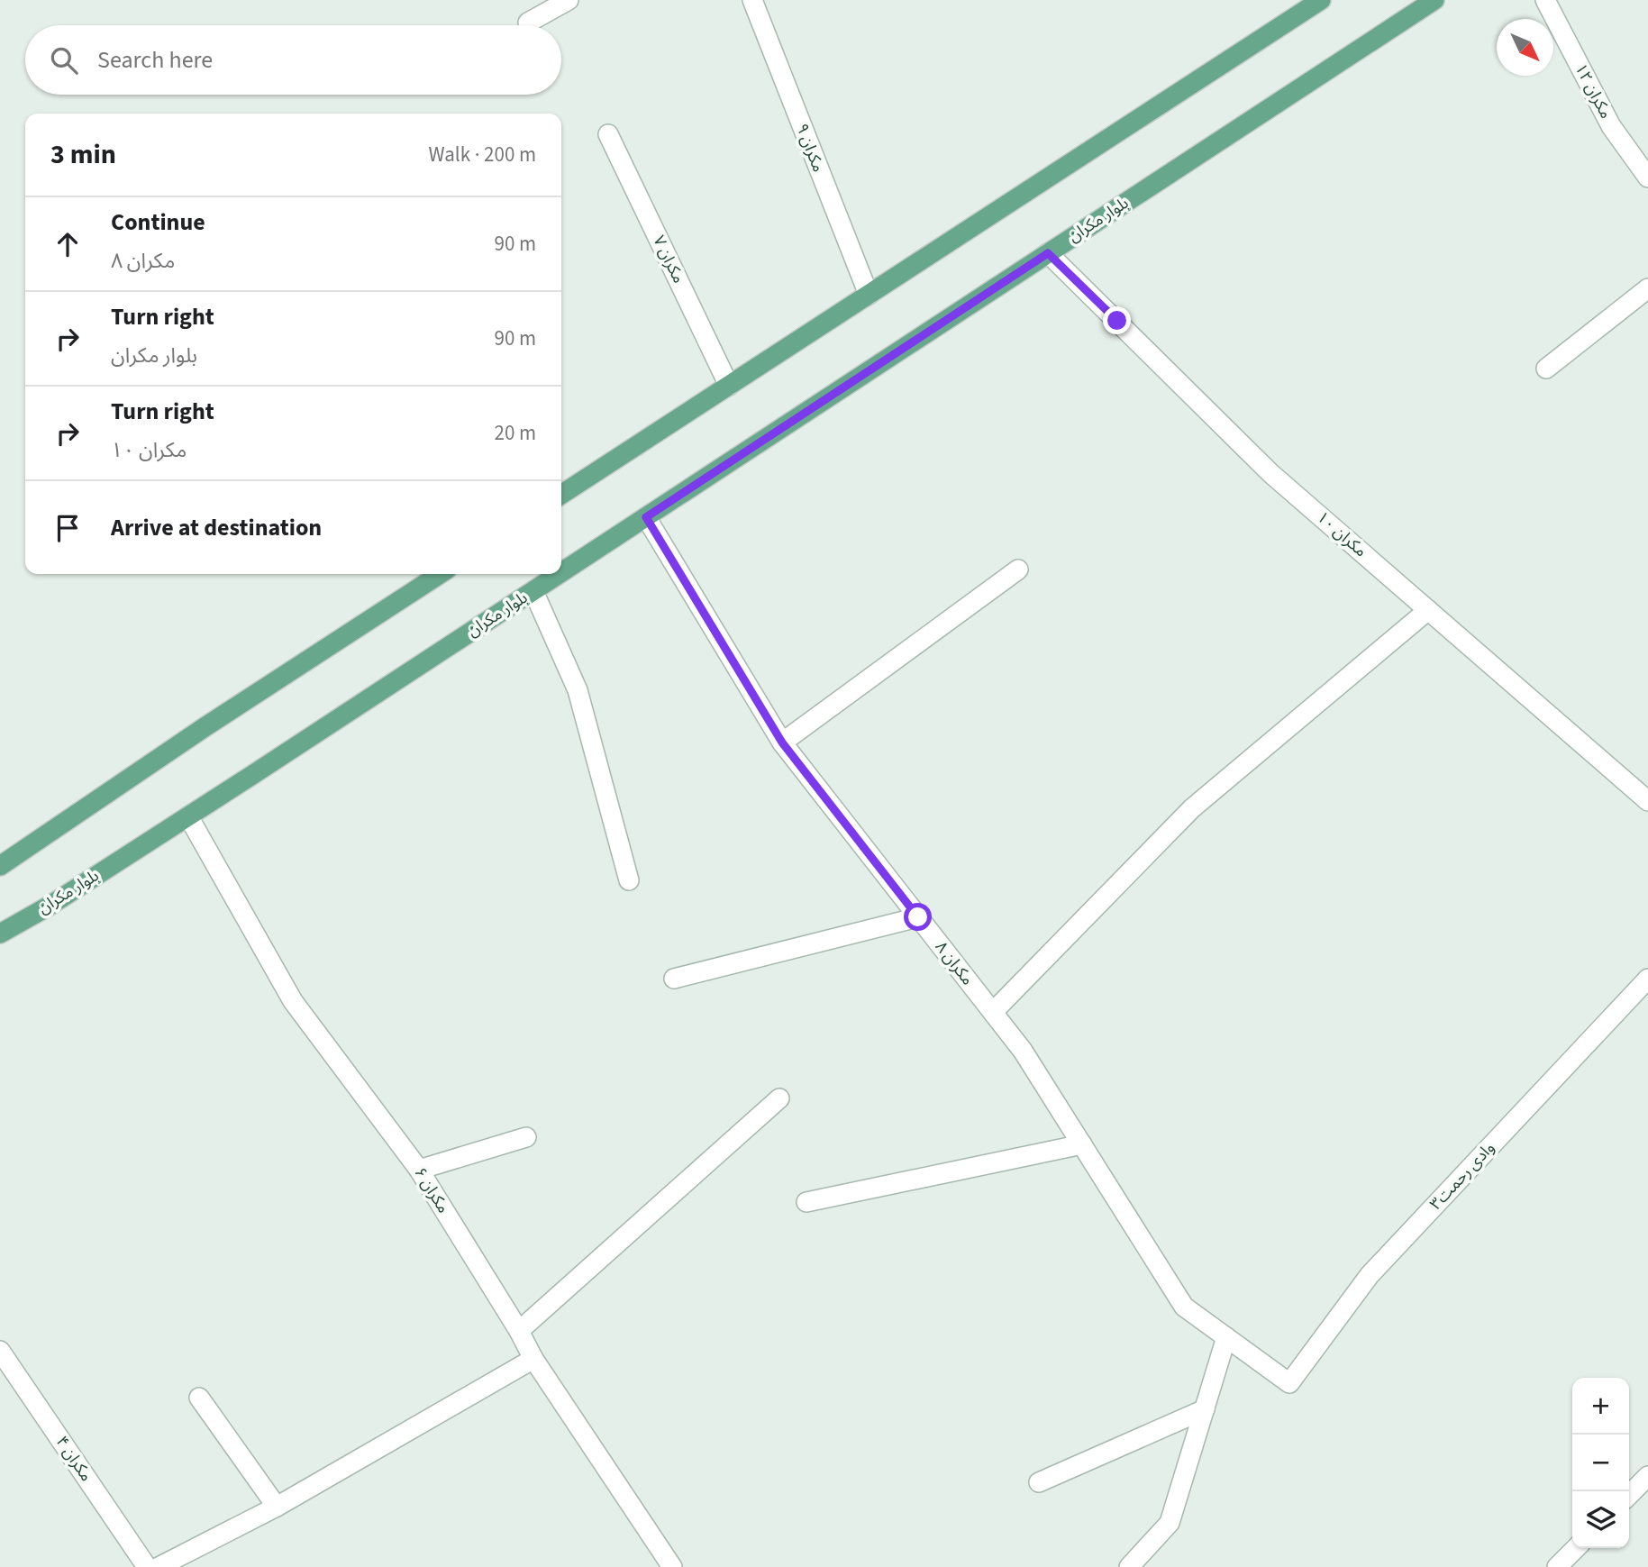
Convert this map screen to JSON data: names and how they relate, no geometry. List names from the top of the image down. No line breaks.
{"streets":{"main road":["بلوار مکران"],"street":["مکران ۱۲","مکران ۹","مکران ۷","مکران ۱۰","مکران ۸","وادی رحمت۳","مکران ۶","مکران ۴"]},"crossings":[["بلوار مکران","مکران ۱۰"],["بلوار مکران","مکران ۸"],["بلوار مکران","مکران ۶"],["مکران ۸","وادی رحمت۳"]],"north":"bottom right","page":{"search":"Search here","heading":["3 min","Walk · 200 m"],"list":[["Continue","مکران ۸","90 m"],["Turn right","بلوار مکران","90 m"],["Turn right","مکران ۱۰","20 m"],"Arrive at destination"],"map_buttons":["+","−"]}}
